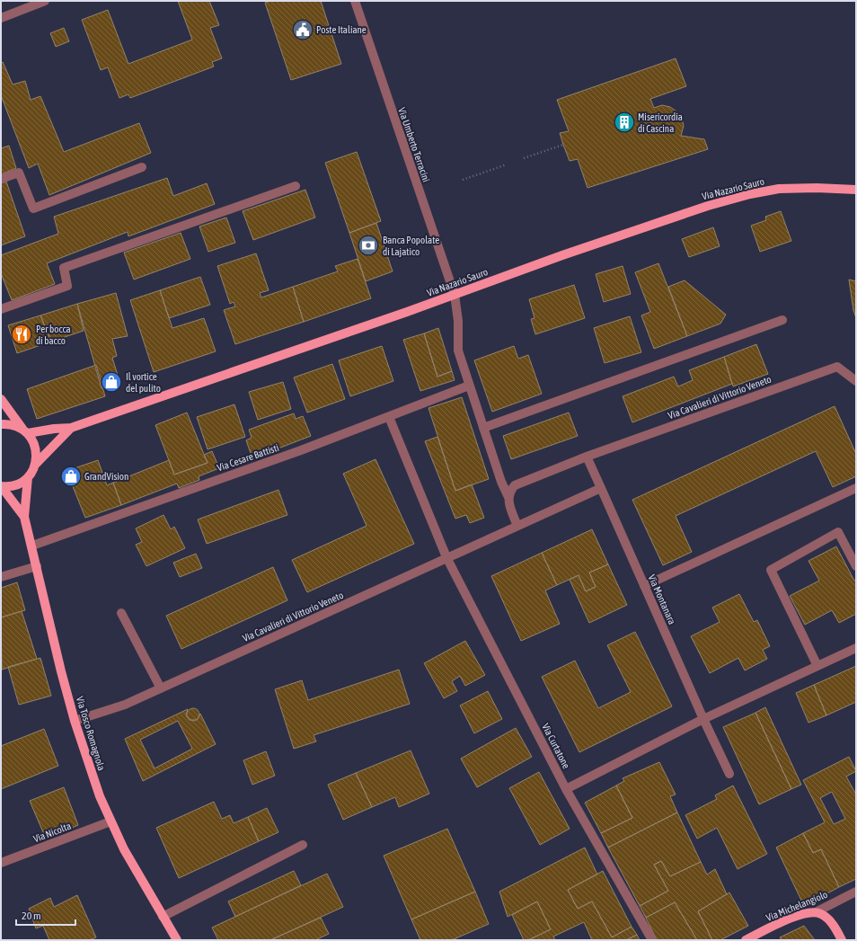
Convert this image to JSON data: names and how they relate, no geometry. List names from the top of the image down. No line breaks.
{"streets":{"main road":["Via Nazario Sauro","Via Tosco Romagnola","Via Michelangiolo"],"street":["Via Umberto Terracini","Via Cavalieri di Vittorio Veneto","Via Cesare Battisti","Via Montanara","Via Curtatone","Via Nicolta"]},"crossings":[["Via Umberto Terracini","Via Nazario Sauro"],["Via Nazario Sauro","Via Tosco Romagnola"],["Via Cavalieri di Vittorio Veneto","Via Montanara"],["Via Cavalieri di Vittorio Veneto","Via Tosco Romagnola"],["Via Cavalieri di Vittorio Veneto","Via Curtatone"],["Via Cesare Battisti","Via Tosco Romagnola"],["Via Cesare Battisti","Via Curtatone"],["Via Tosco Romagnola","Via Nicolta"]],"places":{"public building":["Poste Italiane"],"building":["Misericordia di Cascina"],"bank":["Banca Popolate di Lajatico"],"restaurant":["Per bocca di bacco"],"shop":["Il vortice del pulito","GrandVision"]},"scale_bar":"20 m"}
